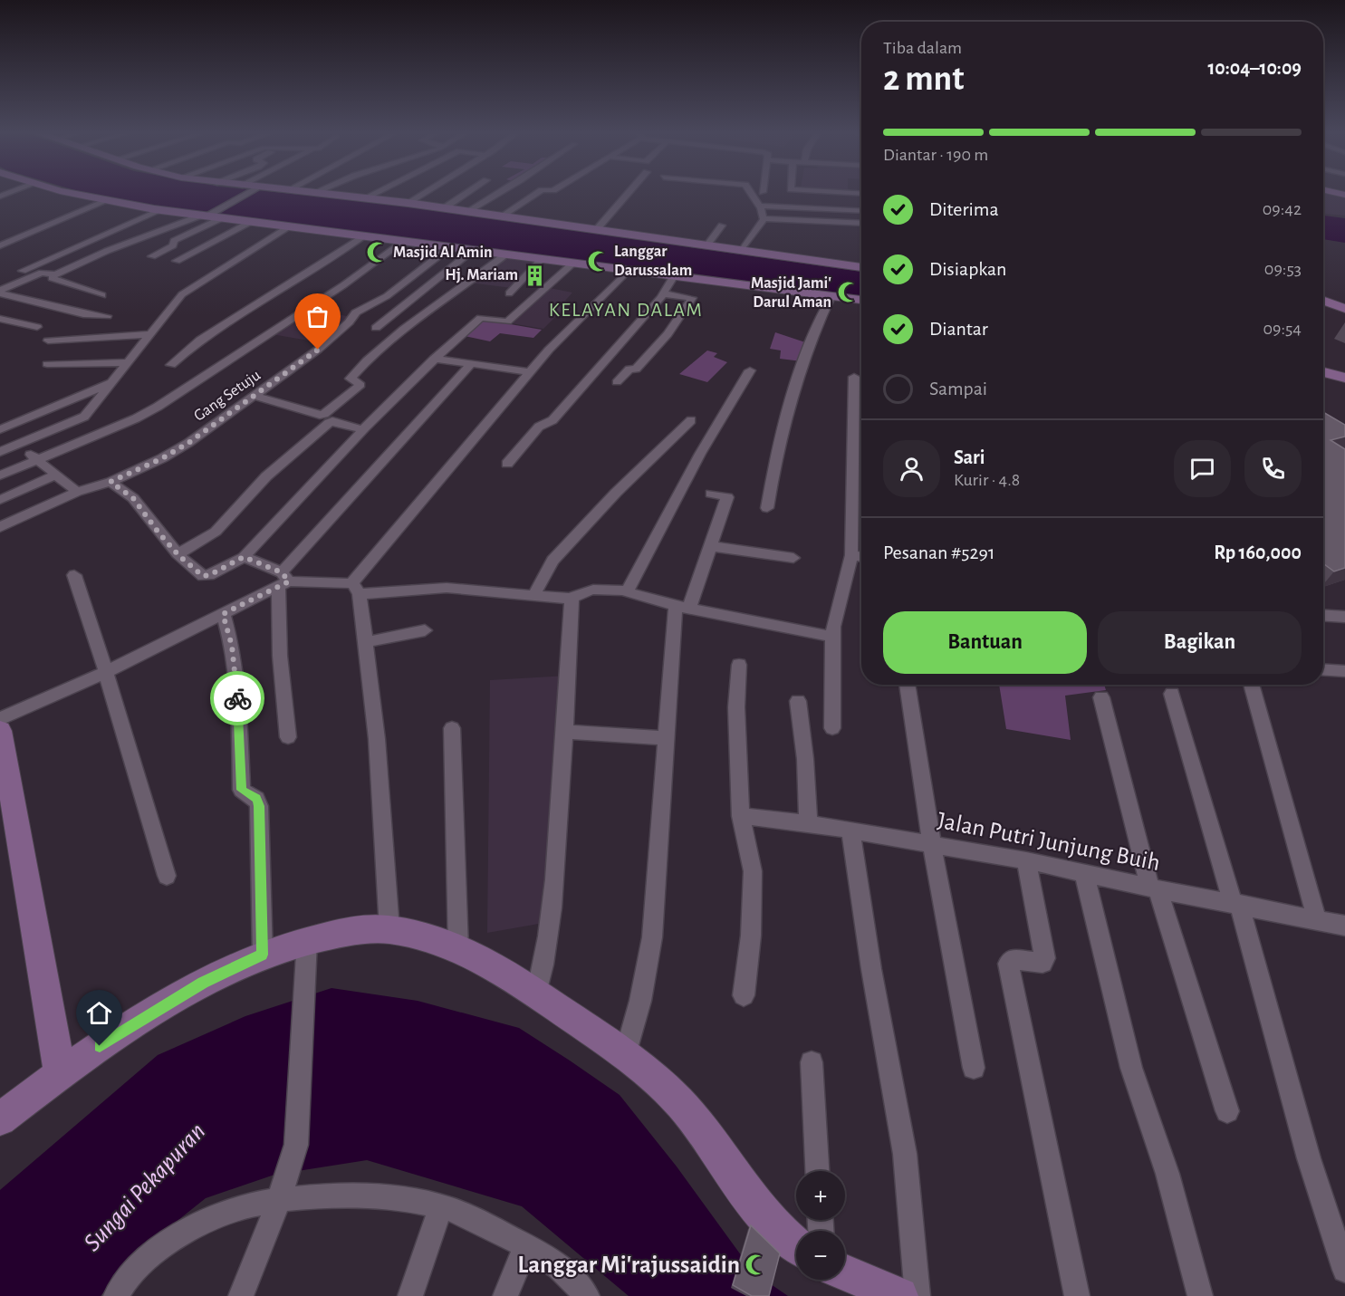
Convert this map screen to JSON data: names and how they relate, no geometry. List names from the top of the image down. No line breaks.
{"streets":{"street":["Gang Setuju","Jalan Putri Junjung Buih"]},"districts":["KELAYAN DALAM"],"water":["Sungai Pekapuran"],"places":{"mosque":["Masjid Al Amin","Langgar Darussalam","Masjid Jami' Darul Aman","Langgar Mi'rajussaidin"],"building":["Hj. Mariam"]},"page":{"heading":["2 mnt","Tiba dalam","10:04–10:09"],"panel":["Sari","Kurir · 4.8","Pesanan #5291","Rp 160,000"],"bar":"Diantar · 190 m","list":[["Diterima","09:42"],["Disiapkan","09:53"],["Diantar","09:54"],"Sampai"],"buttons":["Bantuan","Bagikan"],"map_buttons":["+","−"]}}
